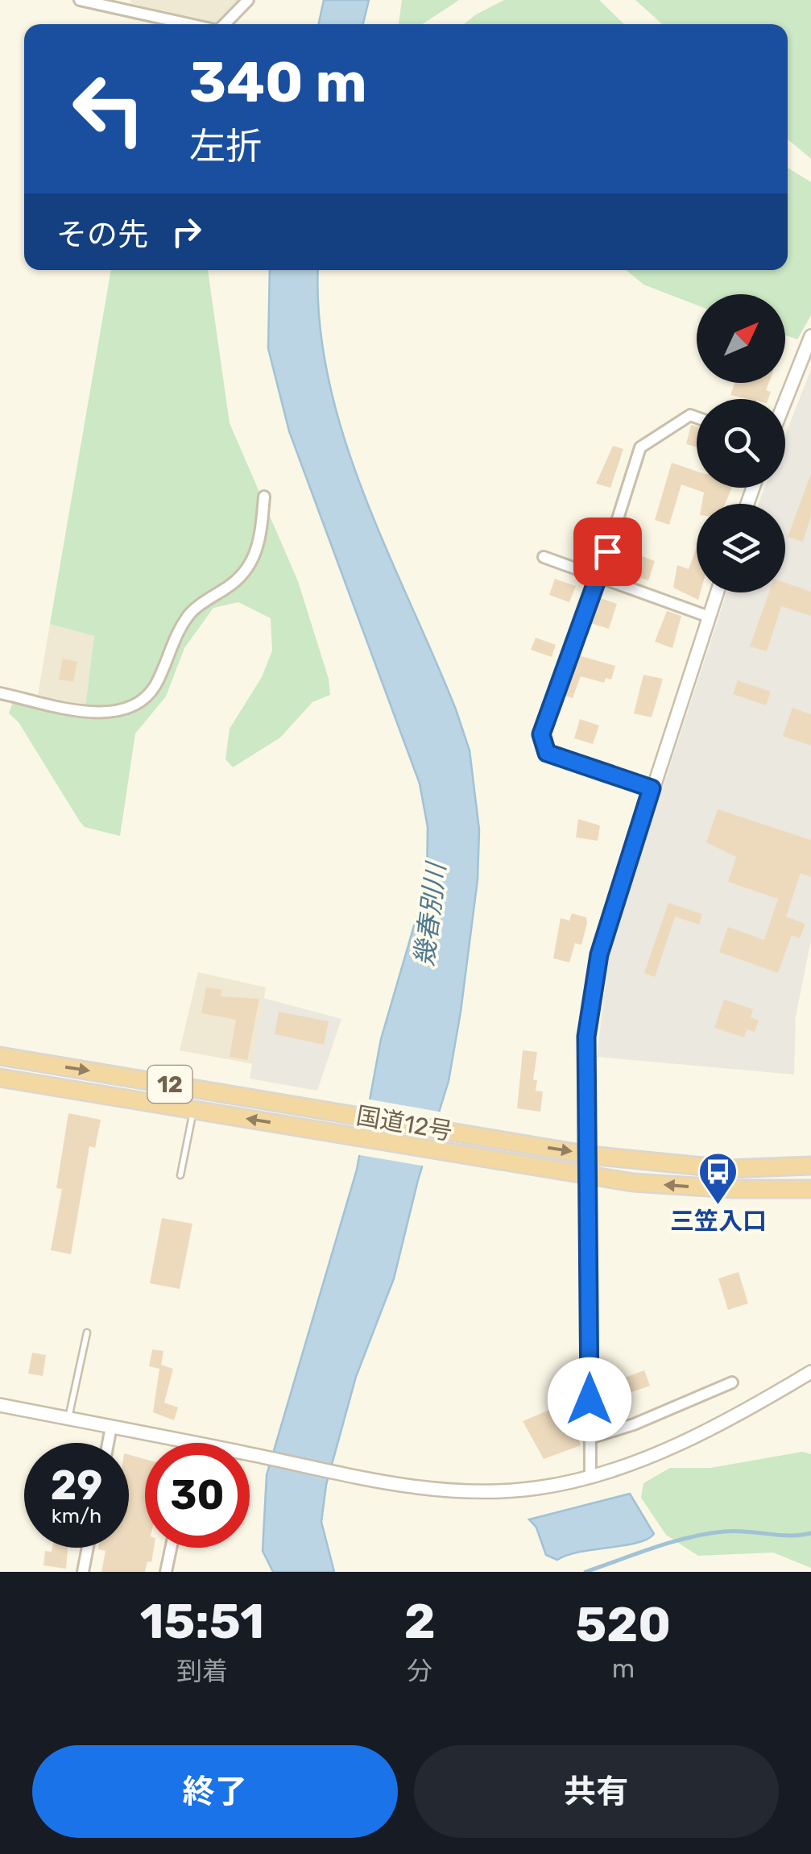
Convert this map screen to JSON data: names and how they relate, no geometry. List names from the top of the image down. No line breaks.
{"streets":{"highway":["12","国道12号"]},"water":["幾春別川"],"places":{"bus stop":["三笠入口"]},"north":"top right","page":{"turn":["340 m","左折"],"then":"その先","speed":"29 km/h","limit":"30","eta":["15:51","到着","2","分","520","m"],"buttons":["終了","共有"]}}
